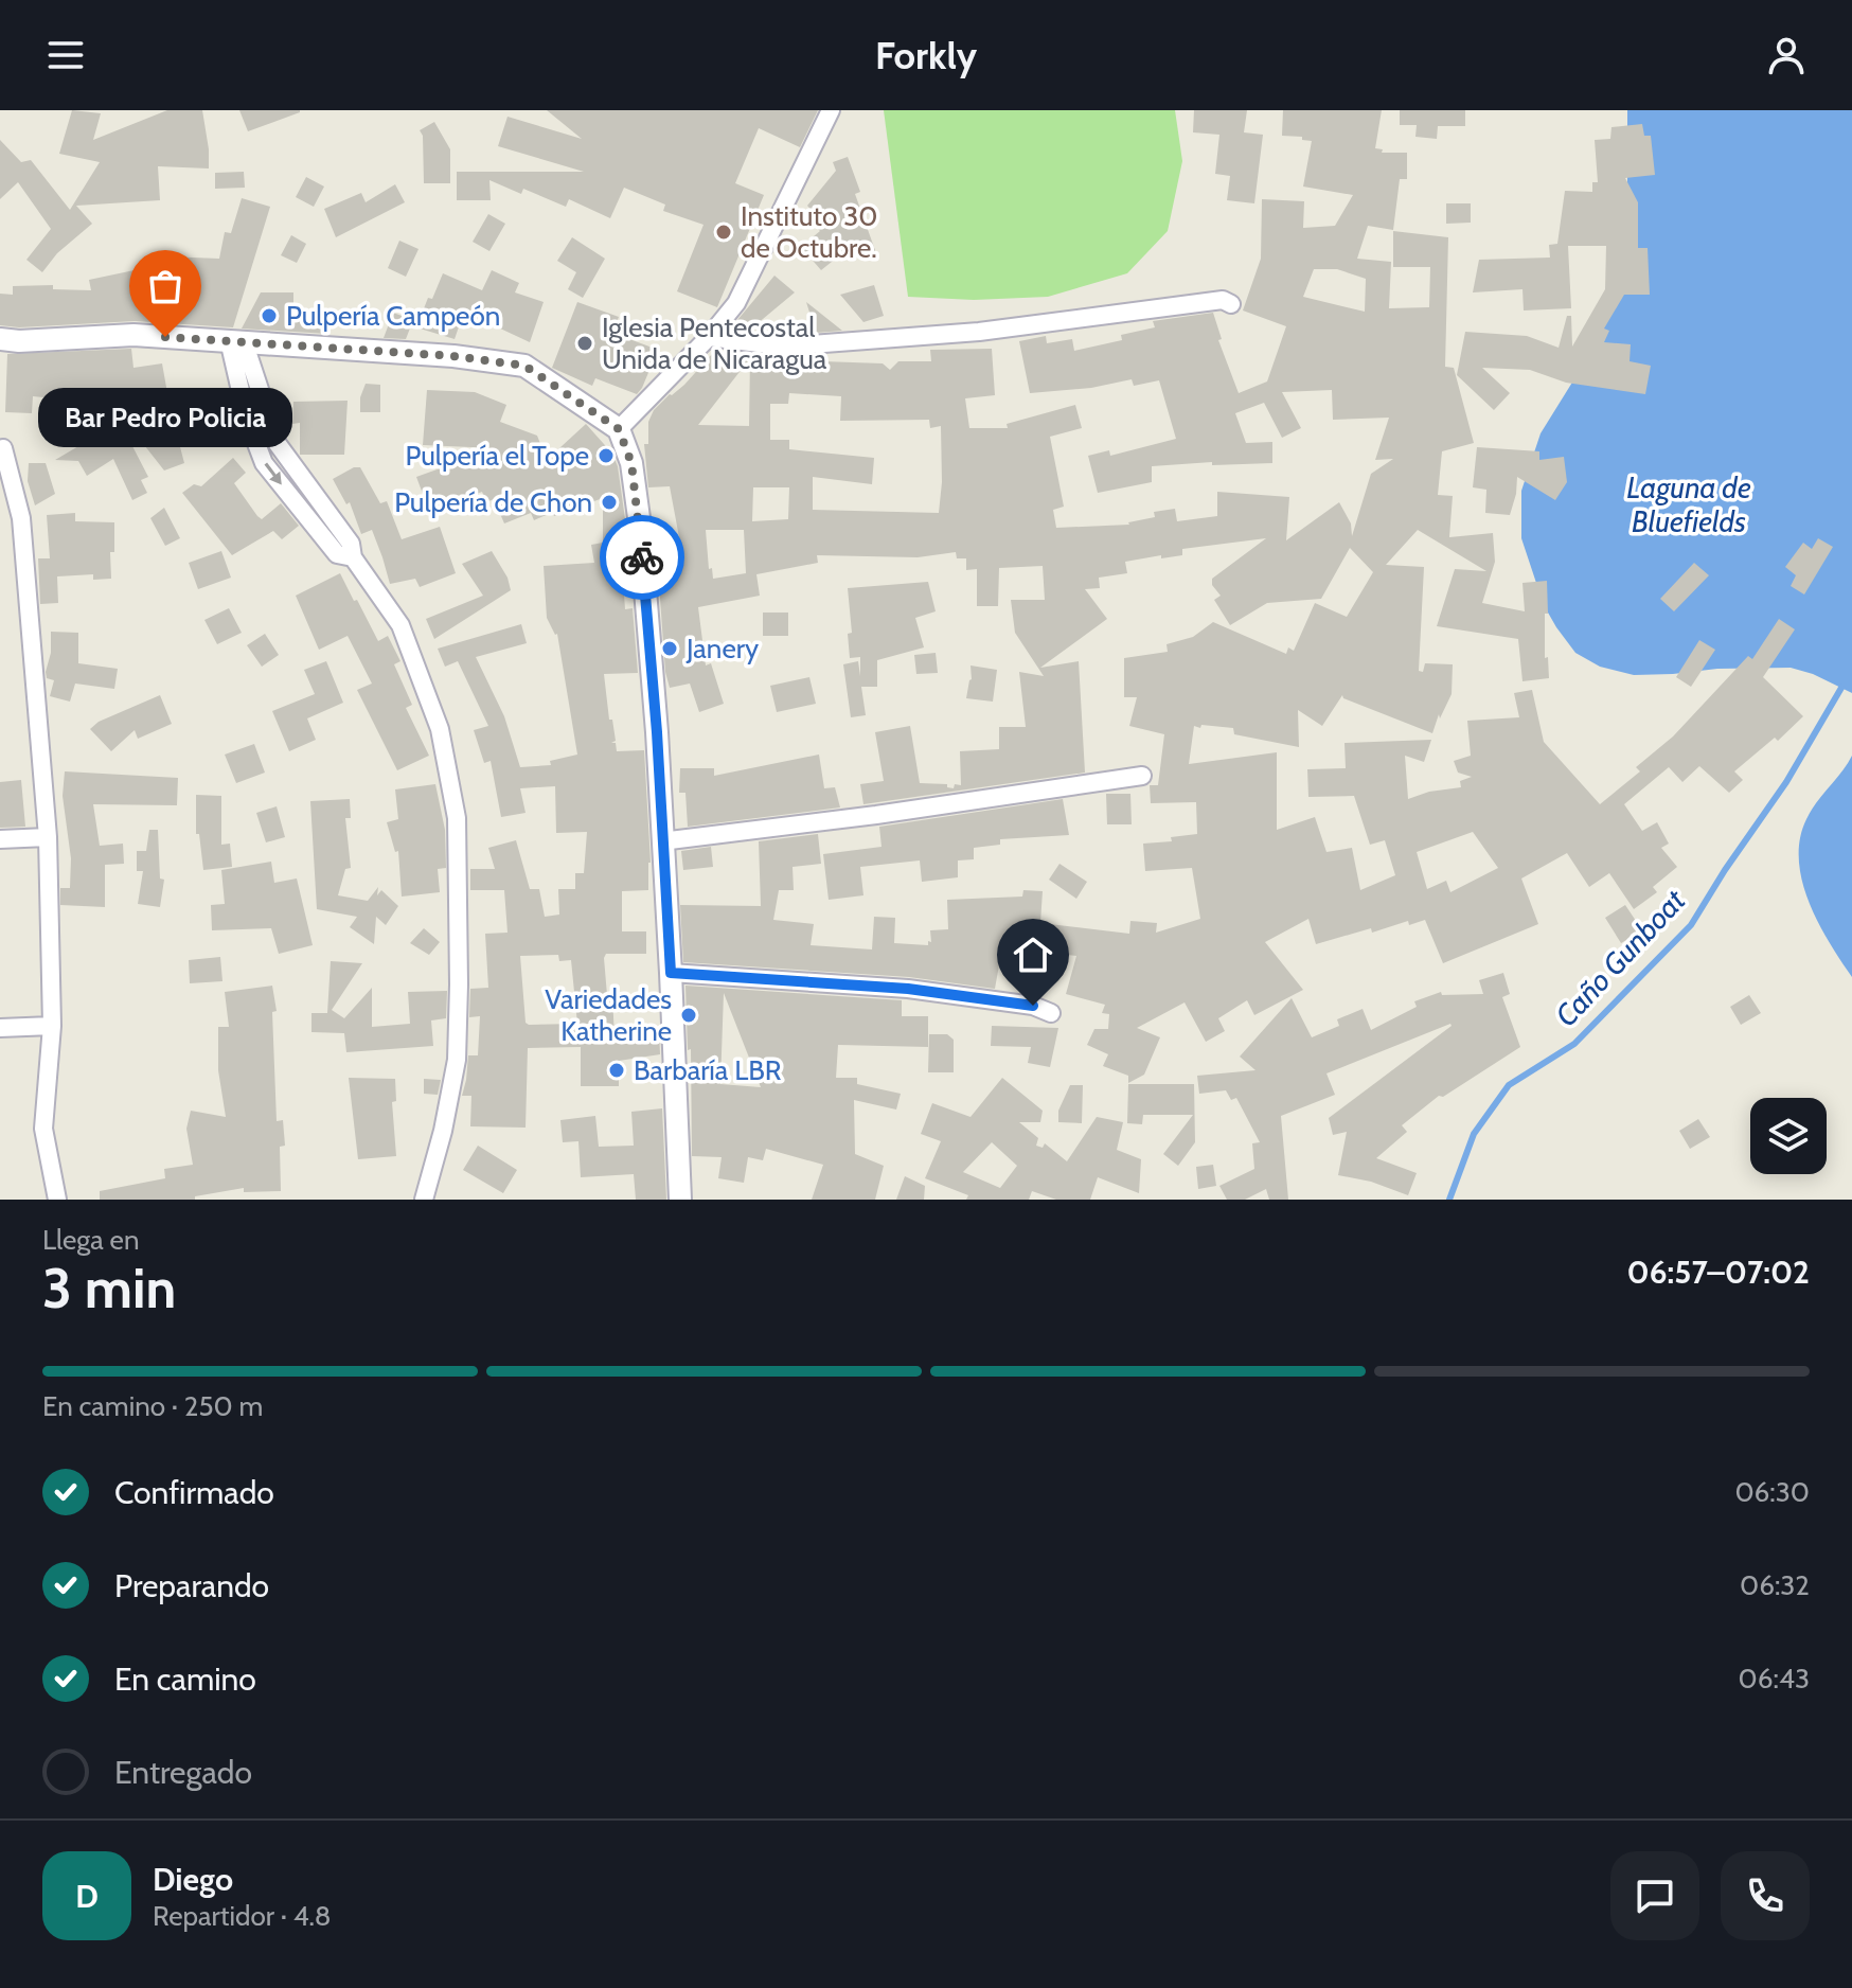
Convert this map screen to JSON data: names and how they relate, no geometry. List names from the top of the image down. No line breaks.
{"water":["Laguna de Bluefields","Caño Gunboat"],"places":["Instituto 30 de Octubre.","Pulpería Campeón","Bar Pedro Policia","Iglesia Pentecostal Unida de Nicaragua","Pulpería el Tope","Pulpería de Chon","Janery","Variedades Katherine","Barbaría LBR"],"page":{"header":"Forkly","bubble":"Bar Pedro Policia","heading":["3 min","Llega en","06:57–07:02"],"panel":["Diego","Repartidor · 4.8"],"bar":"En camino · 250 m","list":[["Confirmado","06:30"],["Preparando","06:32"],["En camino","06:43"],"Entregado"],"round":"D"}}
